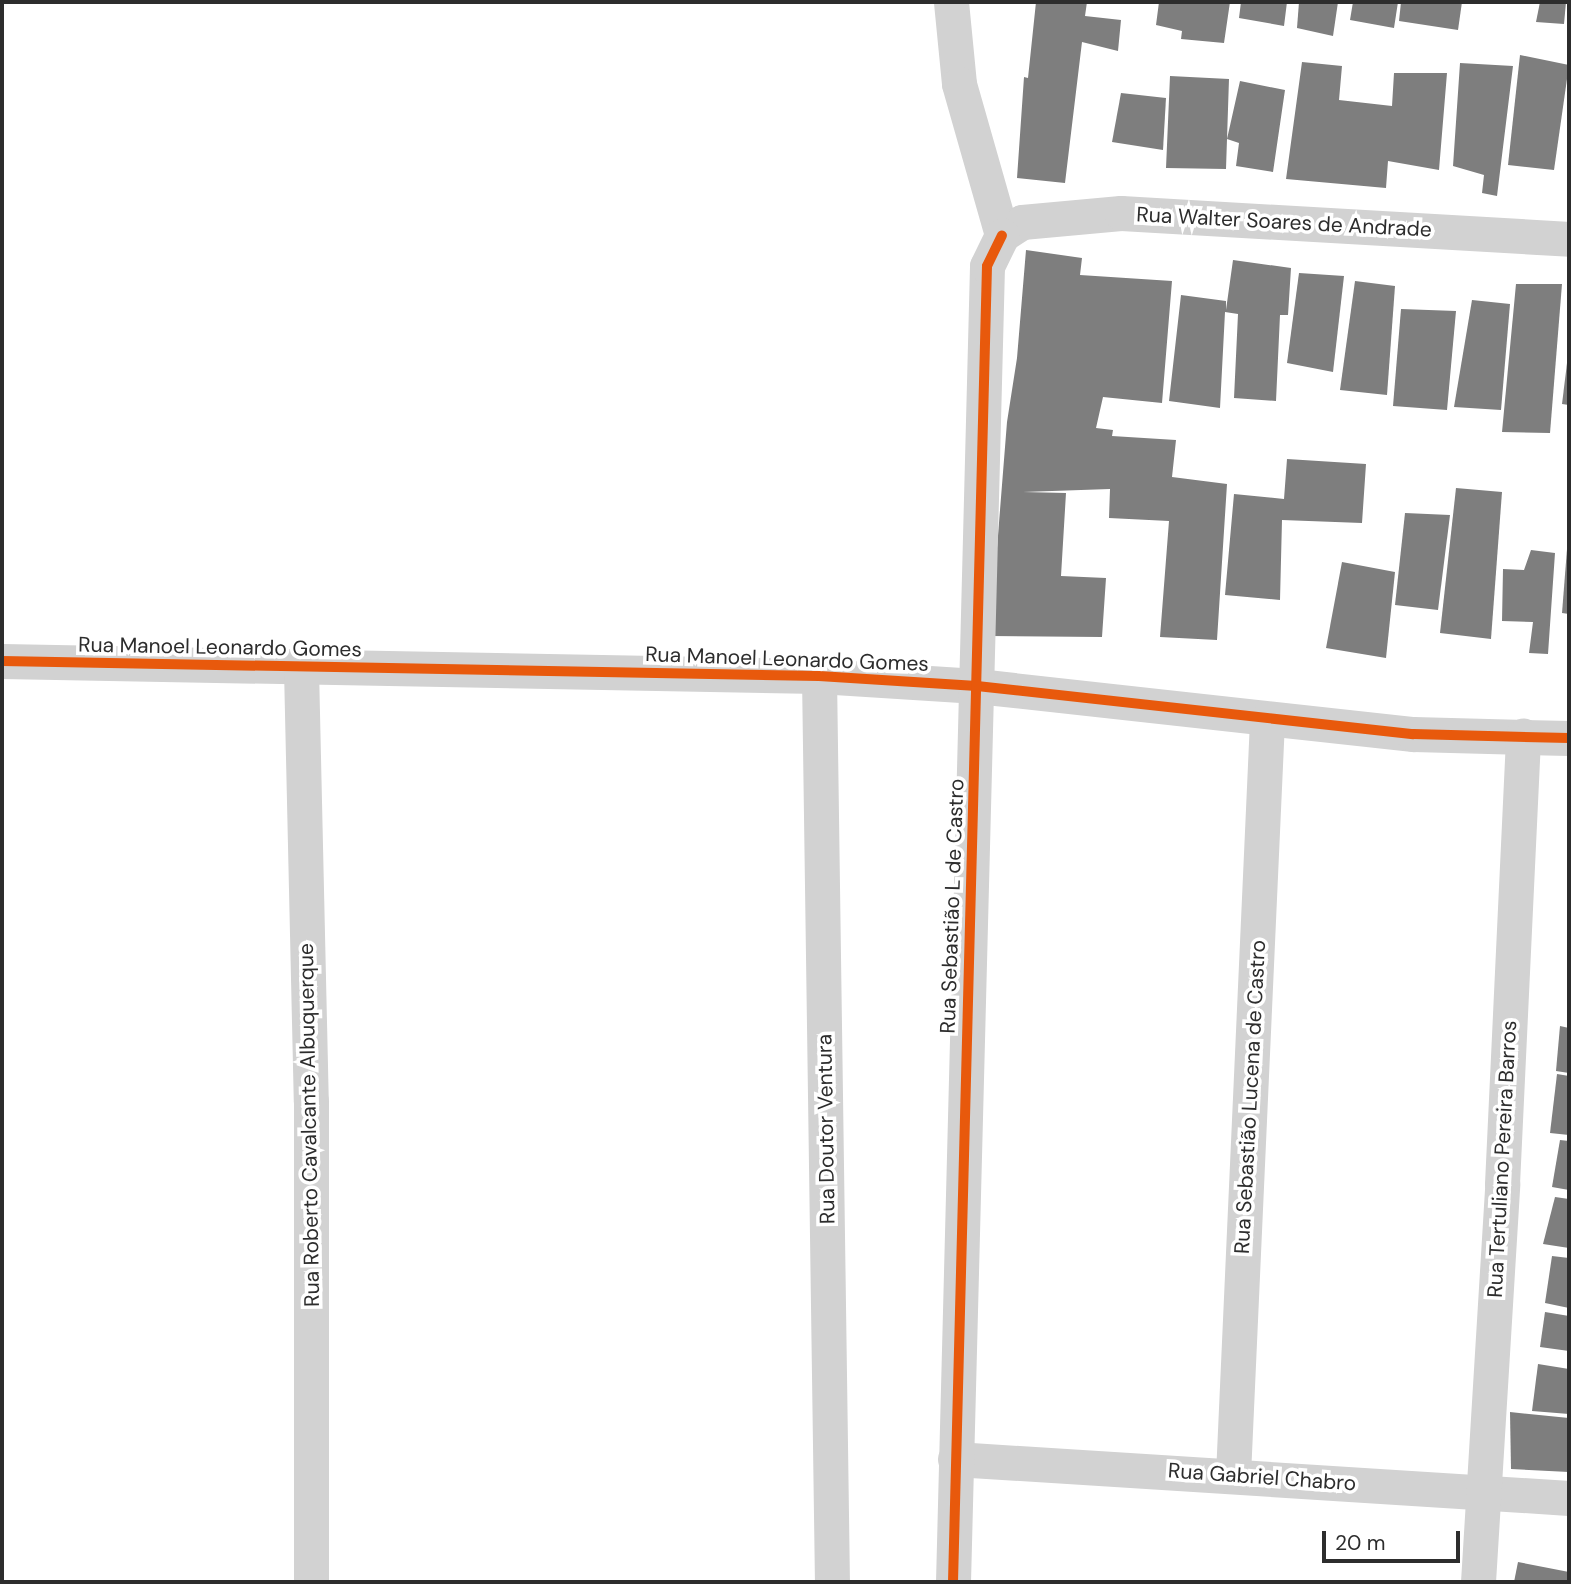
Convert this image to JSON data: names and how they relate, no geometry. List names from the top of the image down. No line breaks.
{"streets":{"street":["Rua Walter Soares de Andrade","Rua Manoel Leonardo Gomes","Rua Sebastião L de Castro","Rua Sebastião Lucena de Castro","Rua Roberto Cavalcante Albuquerque","Rua Doutor Ventura","Rua Tertuliano Pereira Barros","Rua Gabriel Chabro"]},"crossings":[["Rua Walter Soares de Andrade","Rua Sebastião L de Castro"],["Rua Manoel Leonardo Gomes","Rua Sebastião L de Castro"],["Rua Manoel Leonardo Gomes","Rua Sebastião Lucena de Castro"],["Rua Manoel Leonardo Gomes","Rua Roberto Cavalcante Albuquerque"],["Rua Manoel Leonardo Gomes","Rua Doutor Ventura"],["Rua Manoel Leonardo Gomes","Rua Tertuliano Pereira Barros"],["Rua Sebastião L de Castro","Rua Gabriel Chabro"],["Rua Sebastião Lucena de Castro","Rua Gabriel Chabro"],["Rua Tertuliano Pereira Barros","Rua Gabriel Chabro"]],"scale_bar":"20 m"}
